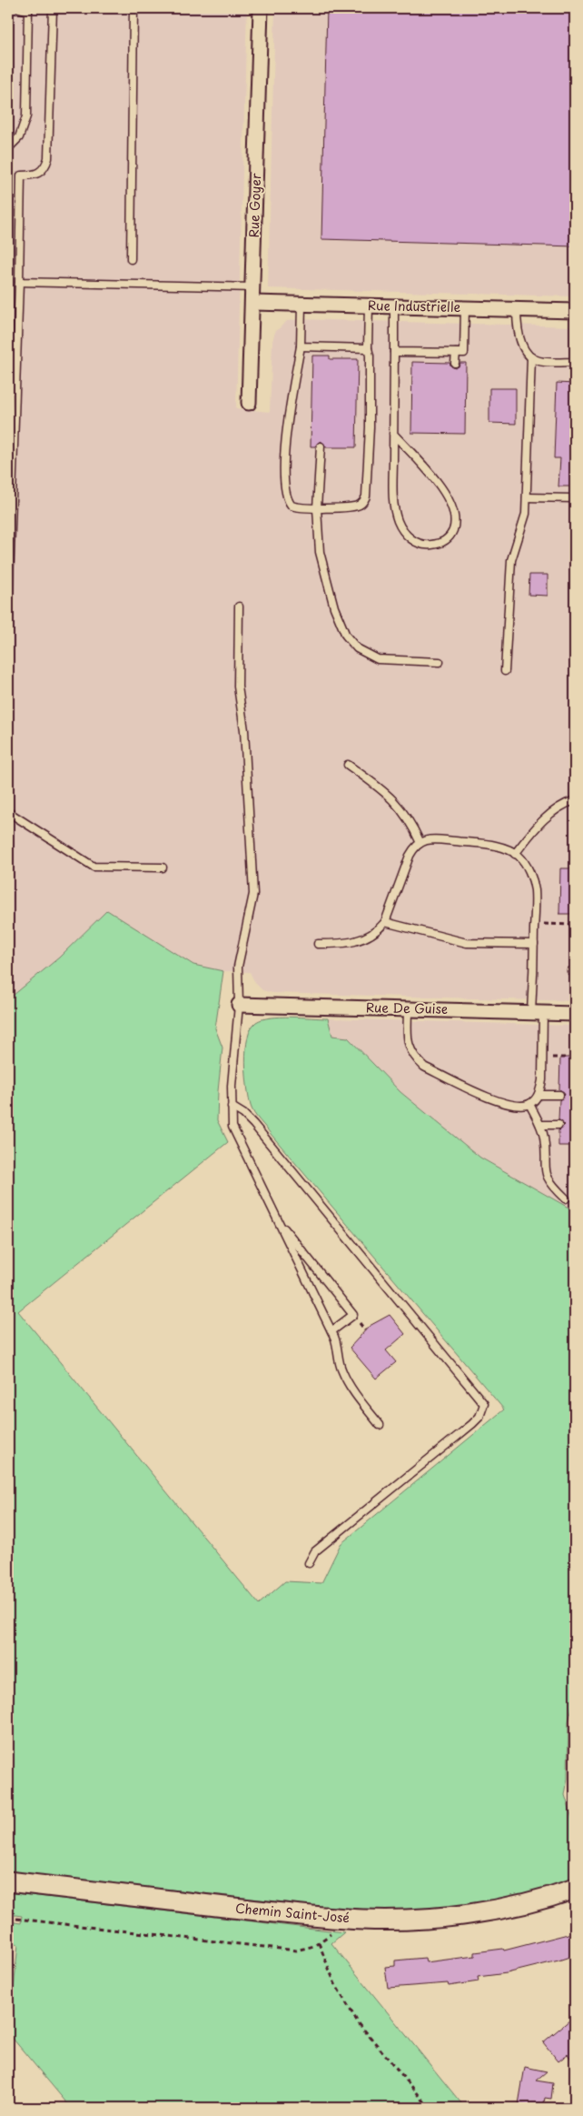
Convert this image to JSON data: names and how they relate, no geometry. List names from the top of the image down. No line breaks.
{"streets":{"street":["Rue Goyer","Rue Industrielle","Rue De Guise","Chemin Saint-José"]},"crossings":[["Rue Goyer","Rue Industrielle"]]}
